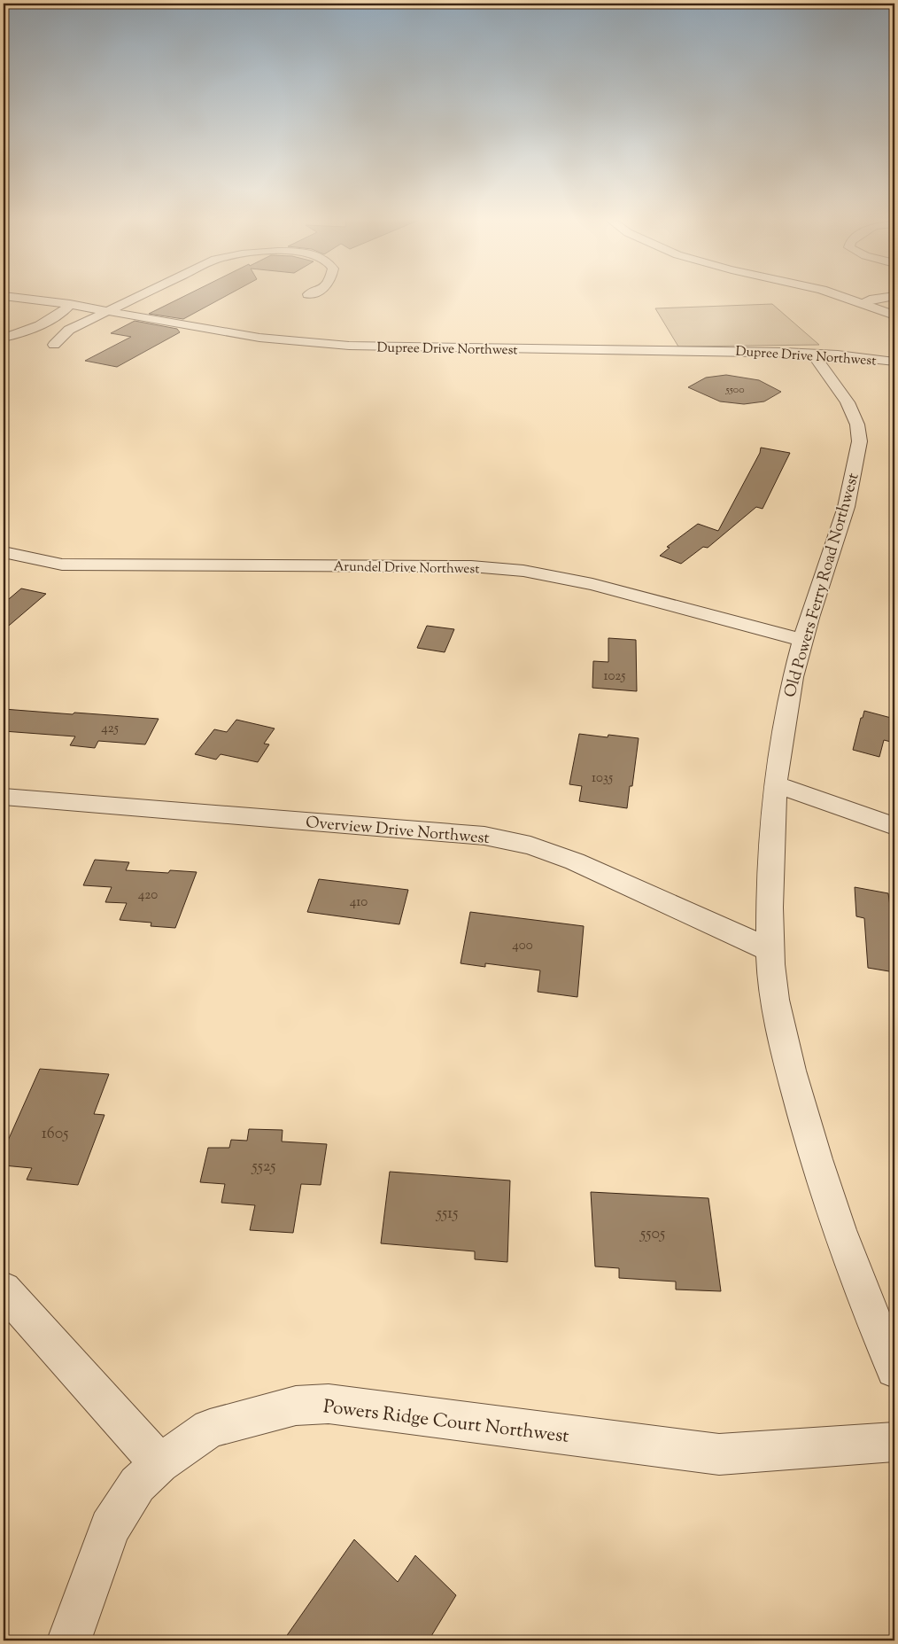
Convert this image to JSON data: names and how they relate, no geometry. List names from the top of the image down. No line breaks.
{"streets":{"street":["Dupree Drive Northwest","Arundel Drive Northwest","Old Powers Ferry Road Northwest","Overview Drive Northwest","Powers Ridge Court Northwest"]},"crossings":[["Dupree Drive Northwest","Old Powers Ferry Road Northwest"],["Arundel Drive Northwest","Old Powers Ferry Road Northwest"],["Old Powers Ferry Road Northwest","Overview Drive Northwest"]],"house_numbers":["5500","1025","425","1035","420","410","400","1605","5525","5515","5505"]}
